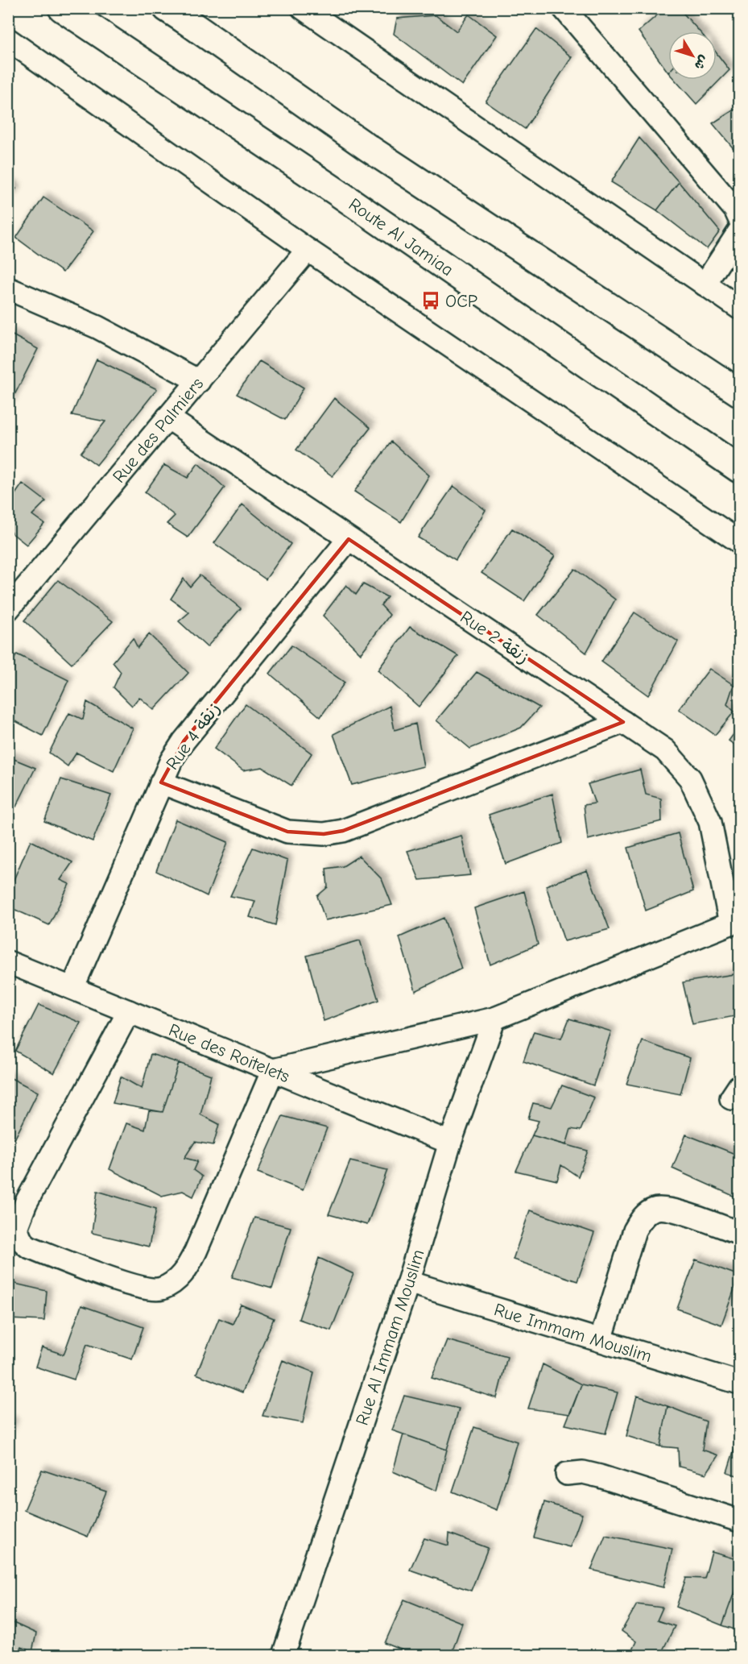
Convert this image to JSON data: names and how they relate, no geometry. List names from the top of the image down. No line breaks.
{"streets":{"main road":["Route Al Jamiaa"],"street":["Rue des Palmiers","Rue 2 زنقة","Rue 4 زنقة","Rue des Roitelets","Rue Immam Mouslim","Rue Al Immam Mouslim"]},"crossings":[["Rue des Palmiers","Rue 2 زنقة"],["Rue 2 زنقة","Rue 4 زنقة"],["Rue 4 زنقة","Rue des Roitelets"],["Rue des Roitelets","Rue Al Immam Mouslim"],["Rue Immam Mouslim","Rue Al Immam Mouslim"]],"places":{"bus stop":["OCP"]},"north":"bottom right"}
